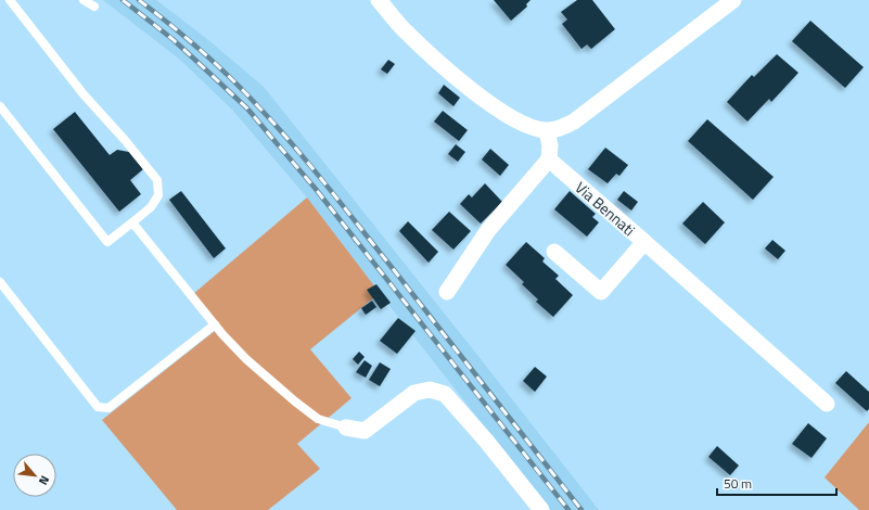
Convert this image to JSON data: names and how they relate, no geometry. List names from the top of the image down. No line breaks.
{"streets":{"street":["Via Bennati"]},"scale_bar":"50 m","north":"bottom right"}
